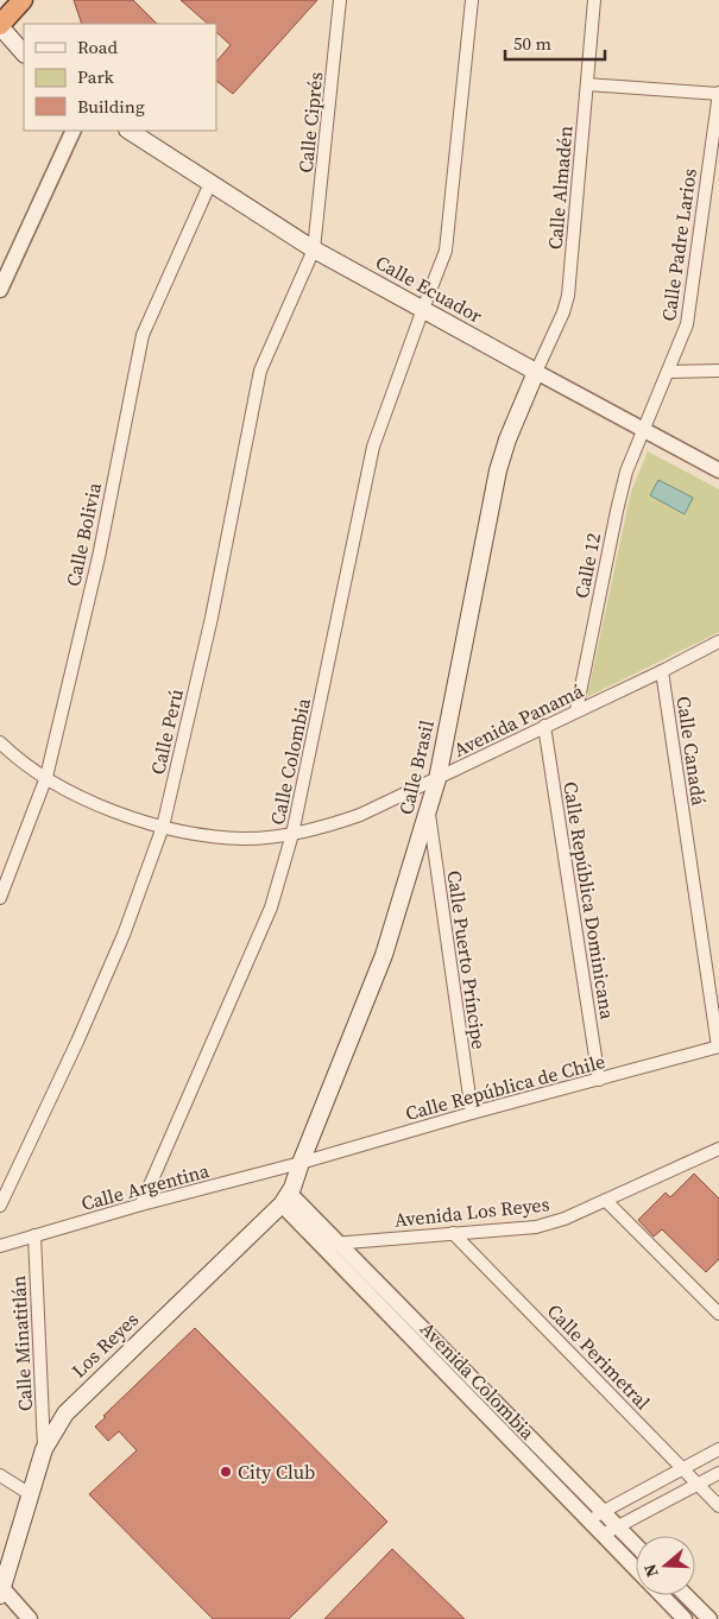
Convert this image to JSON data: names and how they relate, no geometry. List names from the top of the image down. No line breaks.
{"streets":{"main road":["Calle Ecuador","Calle Brasil","Los Reyes"],"street":["Calle Ciprés","Calle Almadén","Calle Padre Larios","Calle Bolivia","Calle 12","Avenida Panamá","Calle Perú","Calle Canadá","Calle Colombia","Calle República Dominicana","Calle Puerto Príncipe","Calle República de Chile","Calle Argentina","Avenida Los Reyes","Calle Minatitlán","Calle Perimetral","Avenida Colombia"]},"crossings":[["Calle Ciprés","Calle Ecuador"],["Calle Ciprés","Calle Perú"],["Calle Almadén","Calle Ecuador"],["Calle Almadén","Calle Brasil"],["Calle Padre Larios","Calle Ecuador"],["Calle Padre Larios","Calle 12"],["Calle Ecuador","Calle Bolivia"],["Calle Ecuador","Calle 12"],["Calle Ecuador","Calle Perú"],["Calle Ecuador","Calle Colombia"],["Calle Ecuador","Calle Brasil"],["Calle Bolivia","Avenida Panamá"],["Calle 12","Avenida Panamá"],["Avenida Panamá","Calle Perú"],["Avenida Panamá","Calle Canadá"],["Avenida Panamá","Calle Colombia"],["Avenida Panamá","Calle Brasil"],["Avenida Panamá","Calle República Dominicana"],["Calle Canadá","Calle República de Chile"],["Calle Colombia","Calle Argentina"],["Calle Brasil","Calle Puerto Príncipe"],["Calle Brasil","Calle República de Chile"],["Calle Brasil","Calle Argentina"],["Calle Brasil","Los Reyes"],["Calle República Dominicana","Calle República de Chile"],["Calle Puerto Príncipe","Calle República de Chile"],["Calle República de Chile","Calle Argentina"],["Calle República de Chile","Los Reyes"],["Calle Argentina","Calle Minatitlán"],["Calle Argentina","Los Reyes"],["Avenida Los Reyes","Calle Perimetral"],["Avenida Los Reyes","Avenida Colombia"],["Calle Minatitlán","Los Reyes"],["Los Reyes","Avenida Colombia"]],"places":["City Club"],"legend":["Road","Park","Building"],"scale_bar":"50 m","north":"left"}
